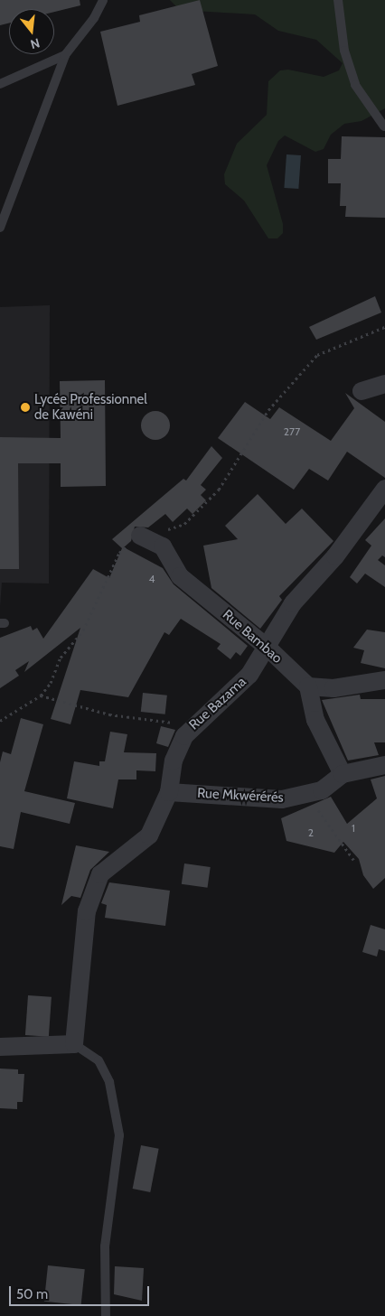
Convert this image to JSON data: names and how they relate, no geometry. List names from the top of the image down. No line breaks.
{"streets":{"street":["Rue Bambao","Rue Bazama","Rue Mkwérérés"]},"crossings":[["Rue Bambao","Rue Bazama"],["Rue Bazama","Rue Mkwérérés"]],"places":["Lycée Professionnel de Kawéni"],"house_numbers":["277","4","1","2"],"scale_bar":"50 m","north":"bottom"}
